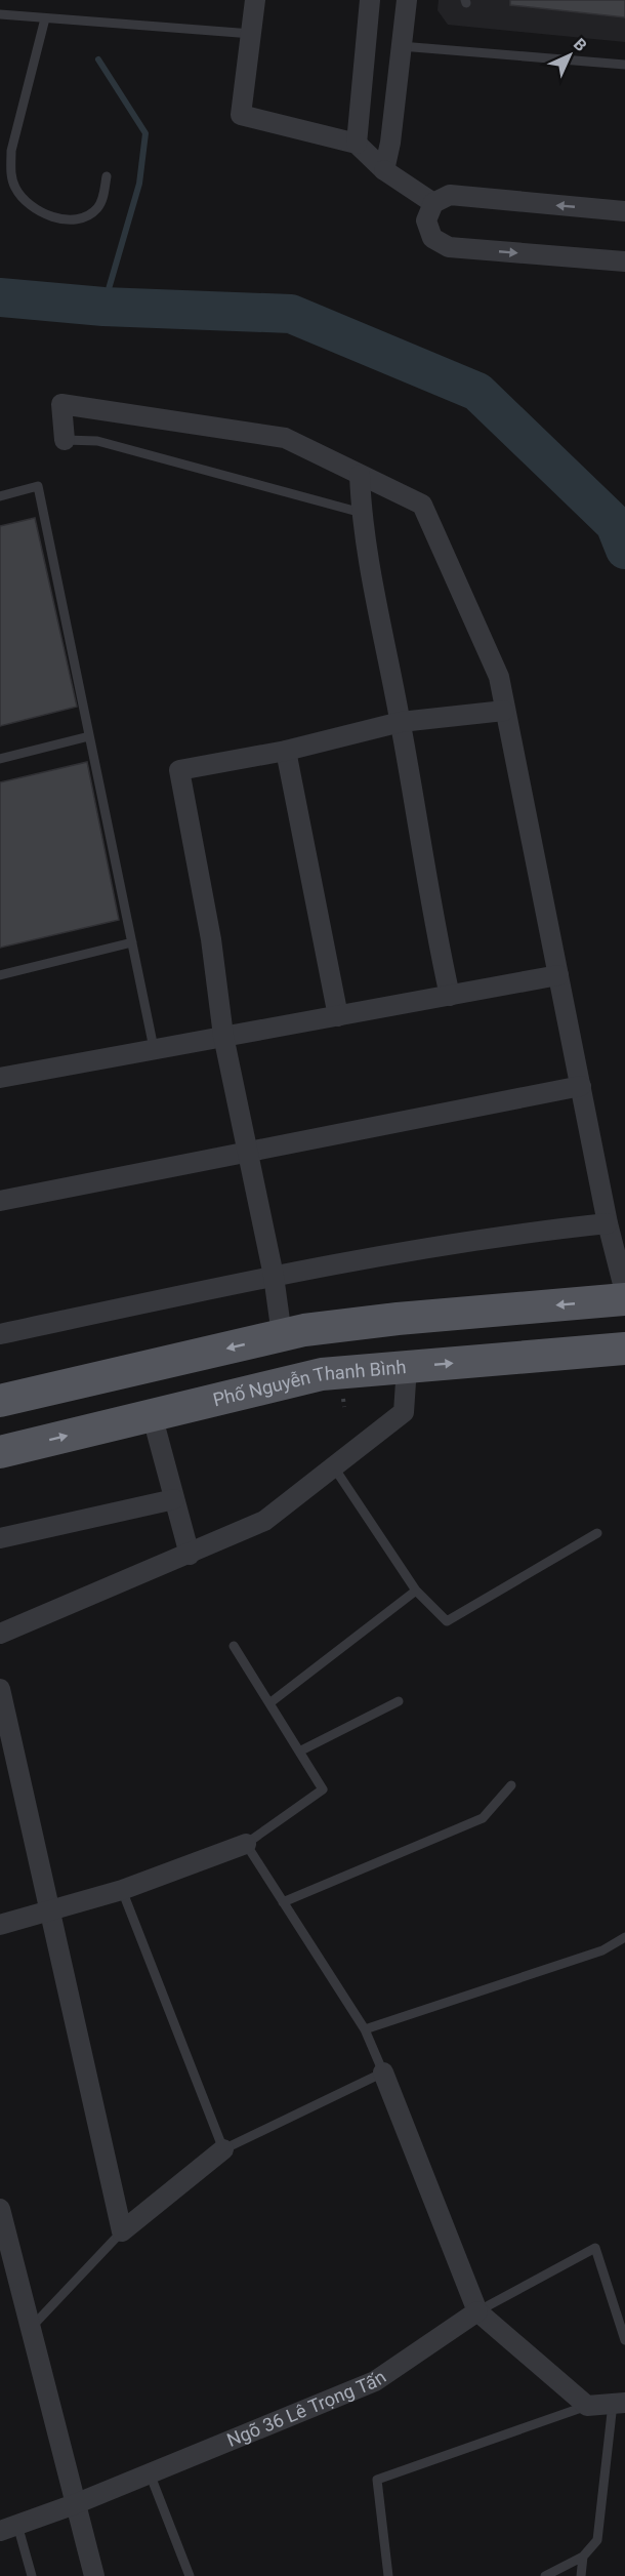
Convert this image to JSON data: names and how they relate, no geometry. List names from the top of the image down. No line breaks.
{"streets":{"main road":["Phố Nguyễn Thanh Bình"],"street":["Ngõ 36 Lê Trọng Tấn"]},"north":"top right"}
